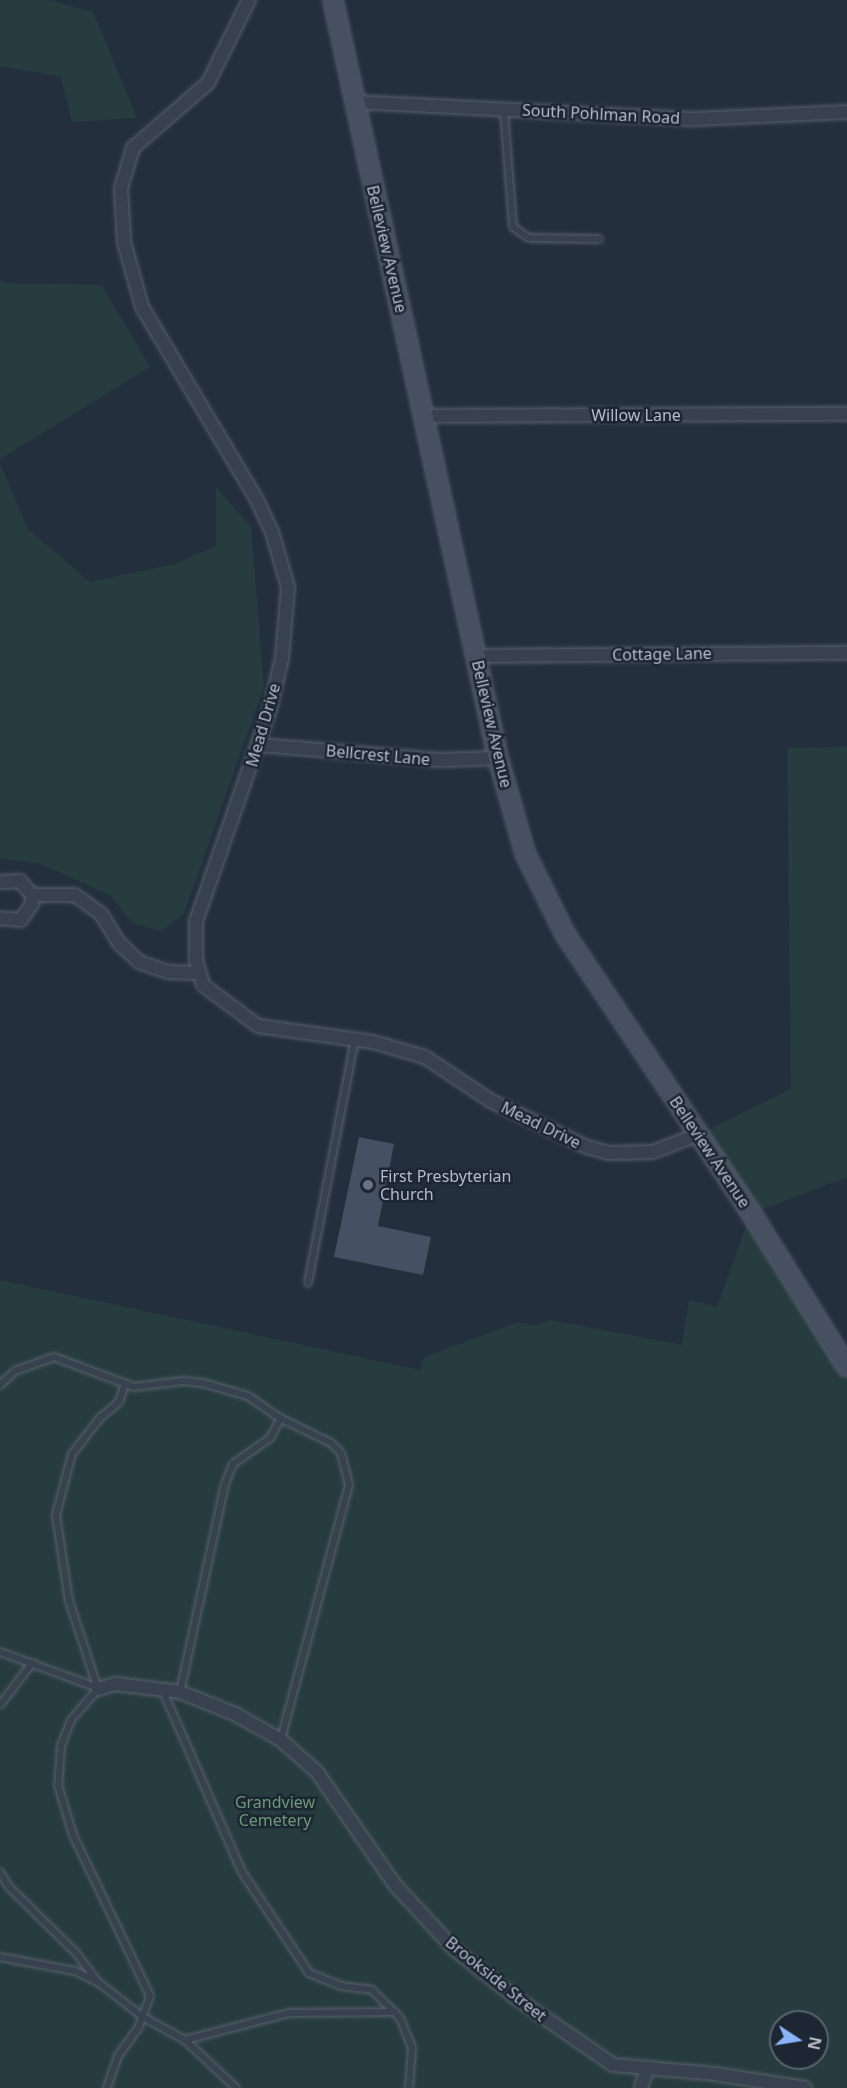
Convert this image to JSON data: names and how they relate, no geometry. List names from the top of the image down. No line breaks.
{"streets":{"street":["South Pohlman Road","Belleview Avenue","Willow Lane","Cottage Lane","Mead Drive","Bellcrest Lane","Brookside Street"]},"crossings":[["South Pohlman Road","Belleview Avenue"],["Belleview Avenue","Willow Lane"],["Belleview Avenue","Cottage Lane"],["Belleview Avenue","Mead Drive"],["Belleview Avenue","Bellcrest Lane"],["Mead Drive","Bellcrest Lane"]],"parks":["Grandview Cemetery"],"places":["First Presbyterian Church"],"north":"right"}
